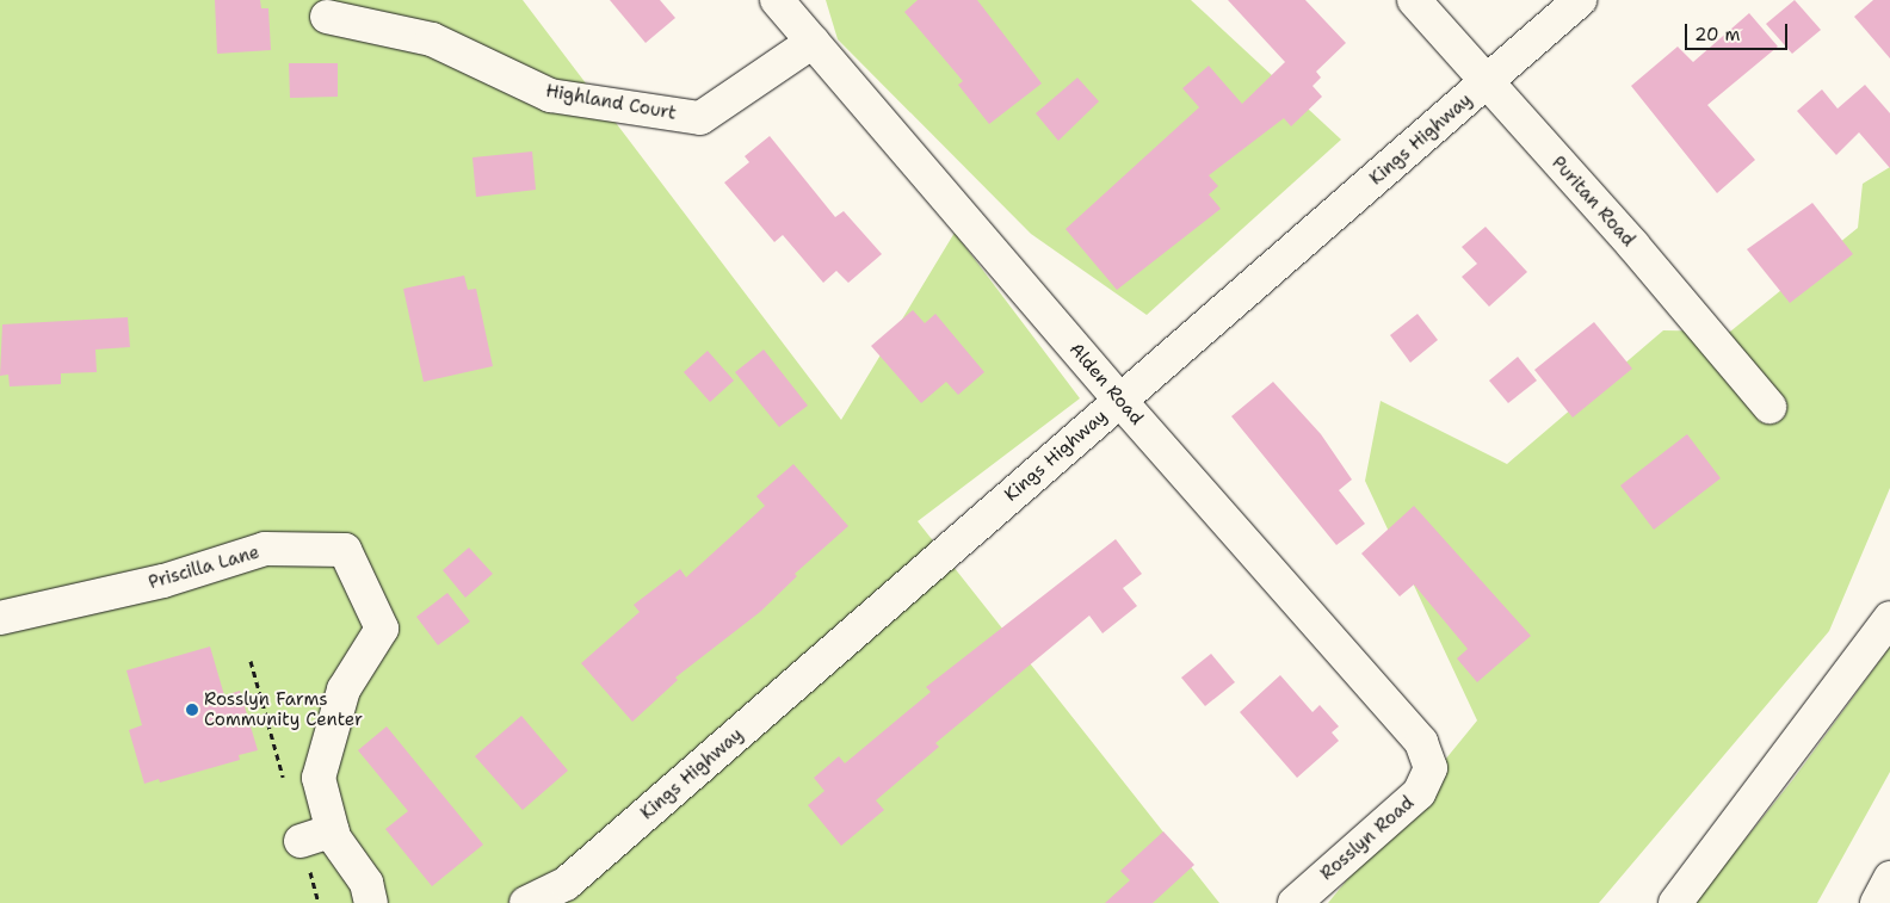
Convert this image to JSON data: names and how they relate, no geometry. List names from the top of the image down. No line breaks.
{"streets":{"main road":["Highland Court","Kings Highway","Puritan Road","Alden Road","Priscilla Lane","Rosslyn Road"]},"crossings":[["Highland Court","Alden Road"],["Kings Highway","Puritan Road"],["Kings Highway","Alden Road"],["Alden Road","Rosslyn Road"]],"places":["Rosslyn Farms Community Center"],"scale_bar":"20 m"}
